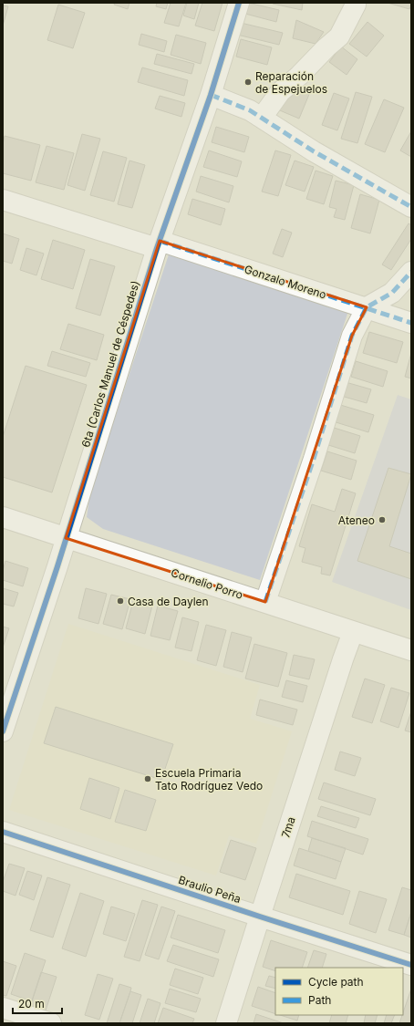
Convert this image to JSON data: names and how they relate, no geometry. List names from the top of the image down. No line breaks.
{"streets":{"street":["Gonzalo Moreno","6ta (Carlos Manuel de Céspedes)","Cornelio Porro","7ma","Braulio Peña"]},"crossings":[["Gonzalo Moreno","6ta (Carlos Manuel de Céspedes)"],["6ta (Carlos Manuel de Céspedes)","Cornelio Porro"],["Cornelio Porro","7ma"],["7ma","Braulio Peña"]],"places":["Reparación de Espejuelos","Ateneo","Casa de Daylen","Escuela Primaria Tato Rodríguez Vedo"],"legend":["Cycle path","Path"],"scale_bar":"20 m"}
